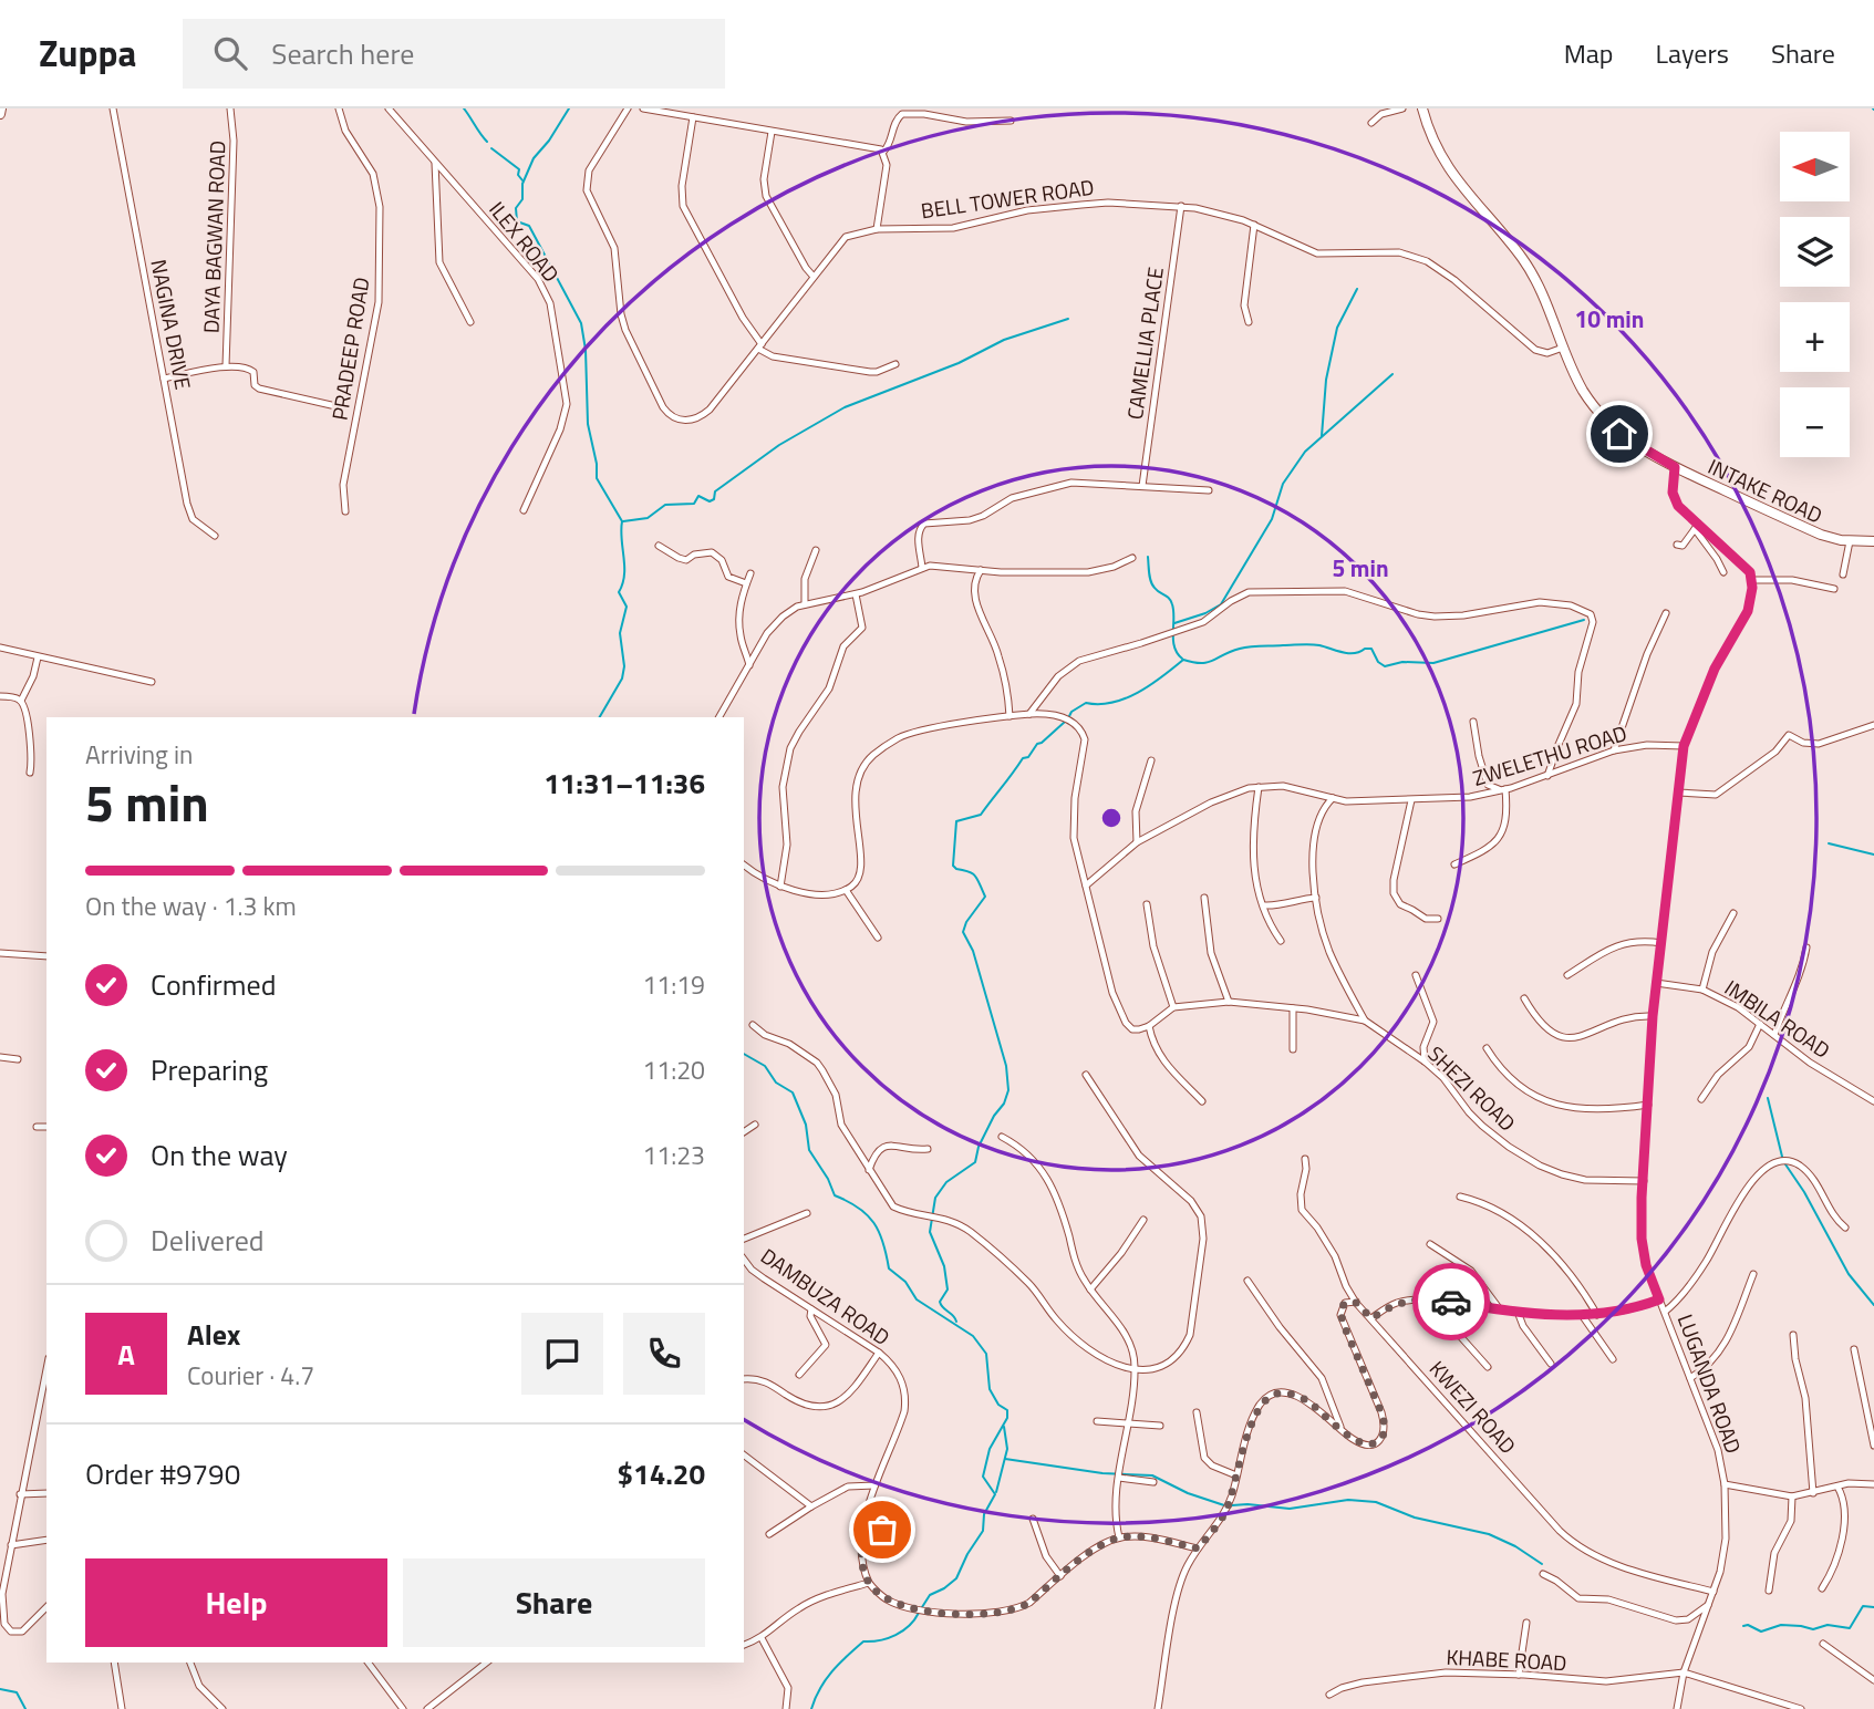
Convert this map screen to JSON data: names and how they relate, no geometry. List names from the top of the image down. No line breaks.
{"streets":{"street":["BELL TOWER ROAD","DAYA BAGWAN ROAD","ILEX ROAD","NAGINA DRIVE","CAMELLIA PLACE","PRADEEP ROAD","INTAKE ROAD","ZWELETHU ROAD","IMBILA ROAD","SHEZI ROAD","DAMBUZA ROAD","LUGANDA ROAD","KWEZI ROAD","KHABE ROAD"]},"crossings":[["BELL TOWER ROAD","CAMELLIA PLACE"],["BELL TOWER ROAD","INTAKE ROAD"],["ZWELETHU ROAD","LUGANDA ROAD"],["IMBILA ROAD","LUGANDA ROAD"],["SHEZI ROAD","LUGANDA ROAD"],["LUGANDA ROAD","KWEZI ROAD"],["LUGANDA ROAD","KHABE ROAD"]],"north":"left","page":{"header":"Zuppa","search":"Search here","nav":["Map","Layers","Share"],"map_buttons":["+","−"],"heading":["5 min","Arriving in","11:31–11:36"],"panel":["Alex","Courier · 4.7","Order #9790","$14.20"],"bar":"On the way · 1.3 km","list":[["Confirmed","11:19"],["Preparing","11:20"],["On the way","11:23"],"Delivered"],"round":"A","buttons":["Help","Share"]},"rings":["10 min","5 min"]}
